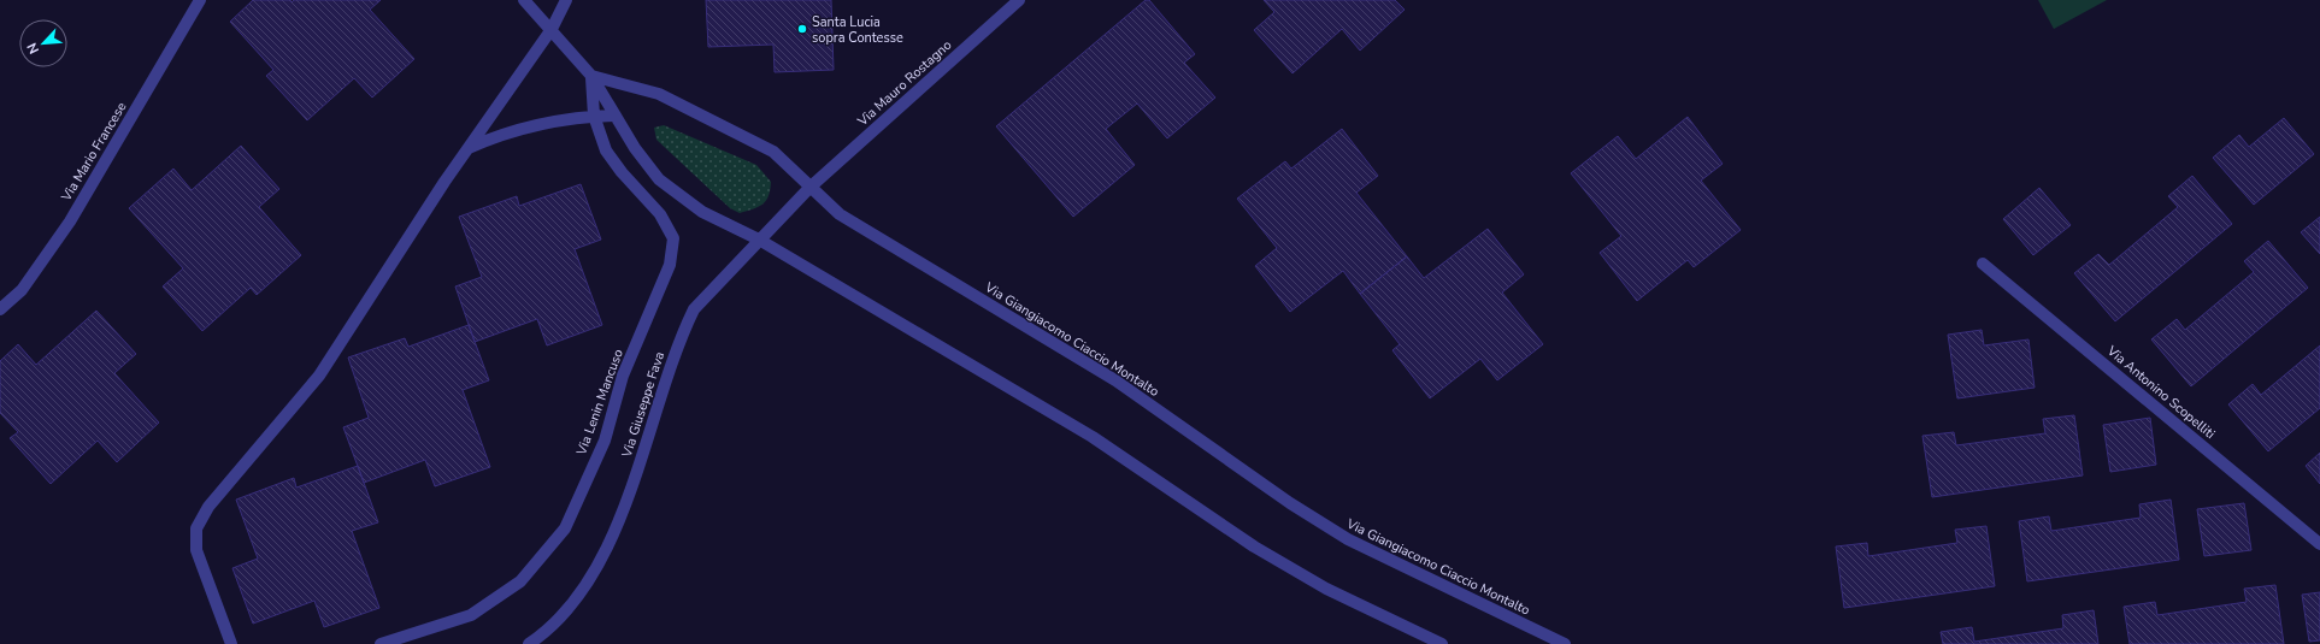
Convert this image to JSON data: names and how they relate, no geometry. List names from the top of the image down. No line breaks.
{"streets":{"street":["Via Mauro Rostagno","Via Mario Francese","Via Giangiacomo Ciaccio Montalto","Via Antonino Scopelliti","Via Lenin Mancuso","Via Giuseppe Fava"]},"crossings":[["Via Mauro Rostagno","Via Giangiacomo Ciaccio Montalto"],["Via Mauro Rostagno","Via Giuseppe Fava"],["Via Giangiacomo Ciaccio Montalto","Via Lenin Mancuso"],["Via Giangiacomo Ciaccio Montalto","Via Giuseppe Fava"]],"places":["Santa Lucia sopra Contesse"],"north":"bottom left"}
